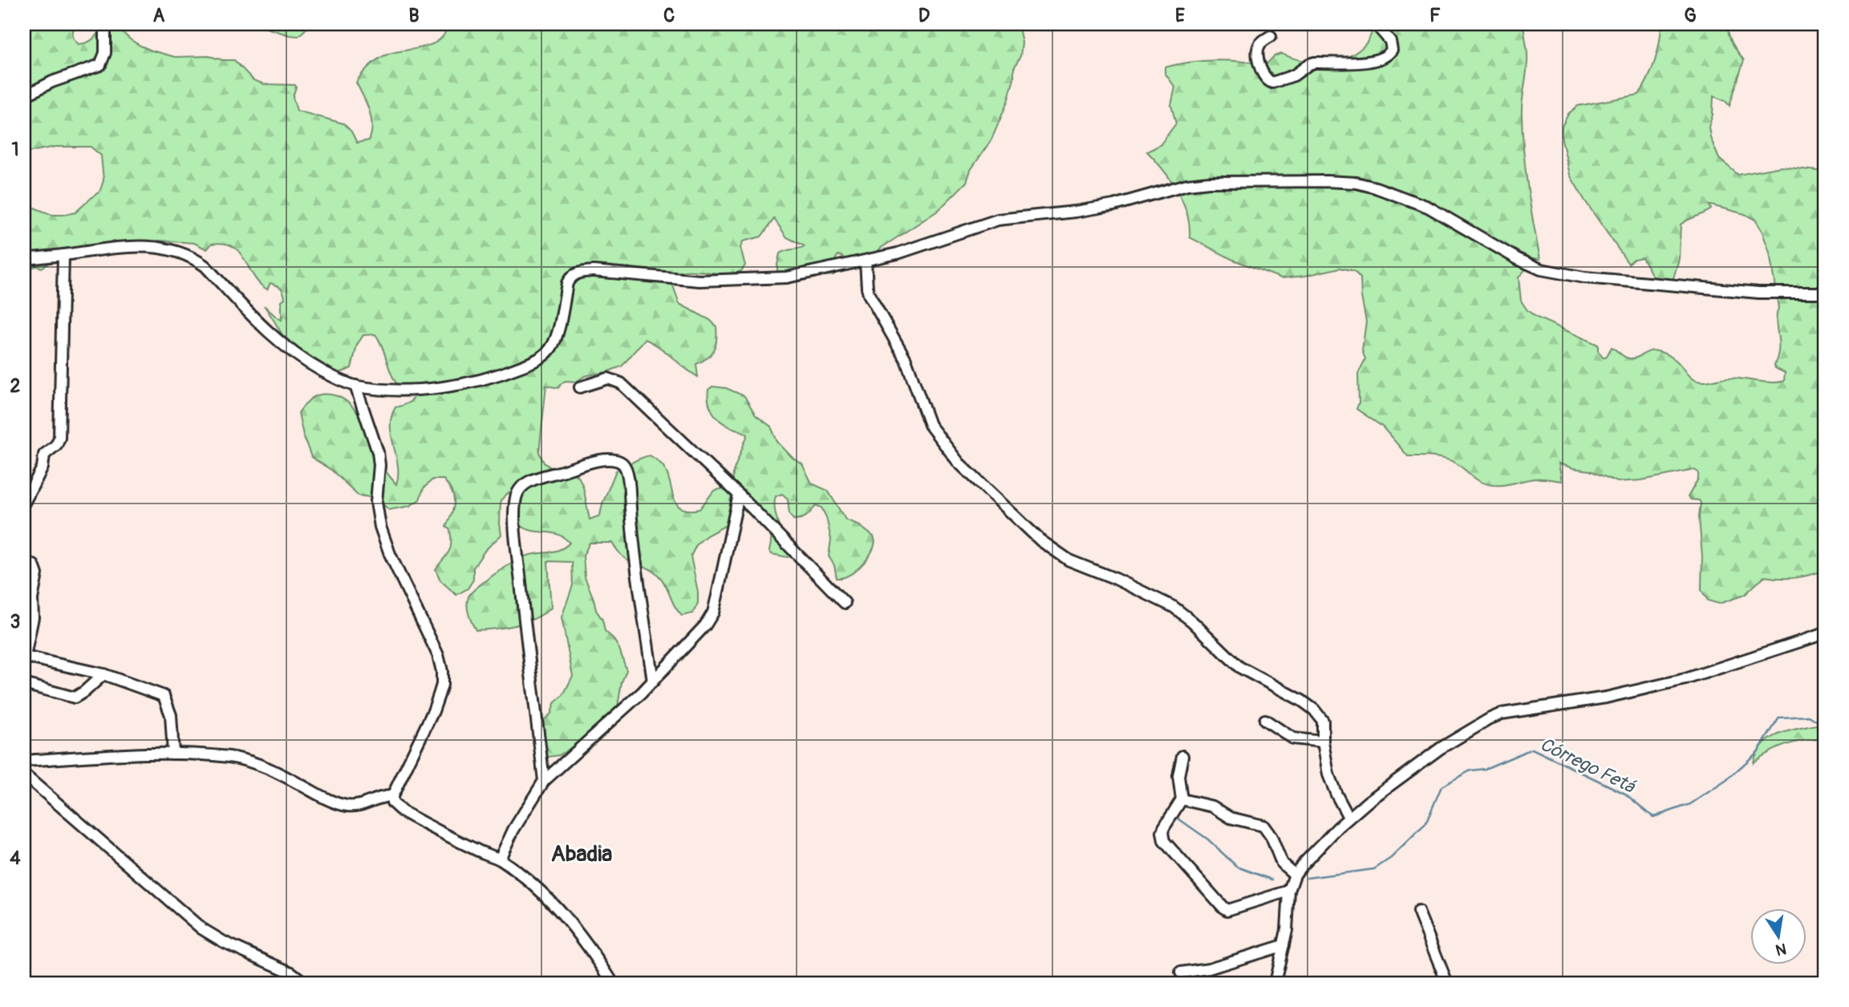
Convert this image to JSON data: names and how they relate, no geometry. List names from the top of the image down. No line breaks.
{"districts":["Abadia"],"water":["Córrego Fetá"],"north":"bottom","grid":{"columns":["A","B","C","D","E","F","G"],"rows":["1","2","3","4"]}}
